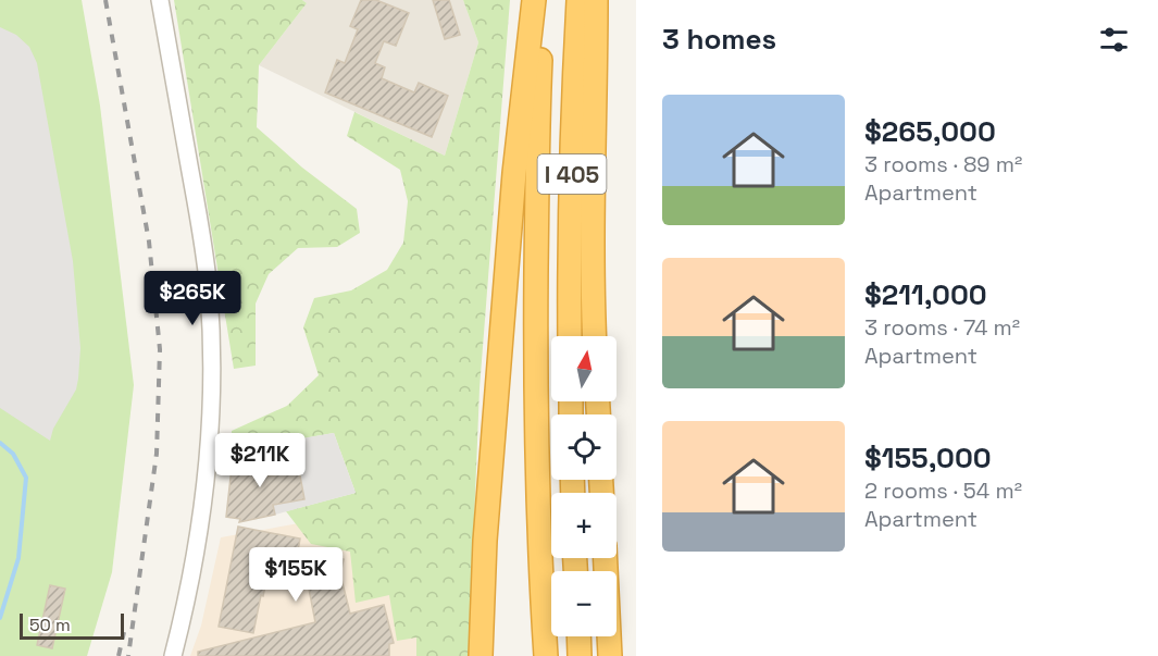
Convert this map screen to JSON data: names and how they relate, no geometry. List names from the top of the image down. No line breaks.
{"streets":{"highway":["I 405"]},"scale_bar":"50 m","north":"top","page":{"heading":"3 homes","list":[{"name":"$265,000","note":"3 rooms · 89 m² · Apartment"},{"name":"$211,000","note":"3 rooms · 74 m² · Apartment"},{"name":"$155,000","note":"2 rooms · 54 m² · Apartment"}],"price":["$265K","$211K","$155K"],"map_buttons":["+","−"],"scale":"50 m"}}
